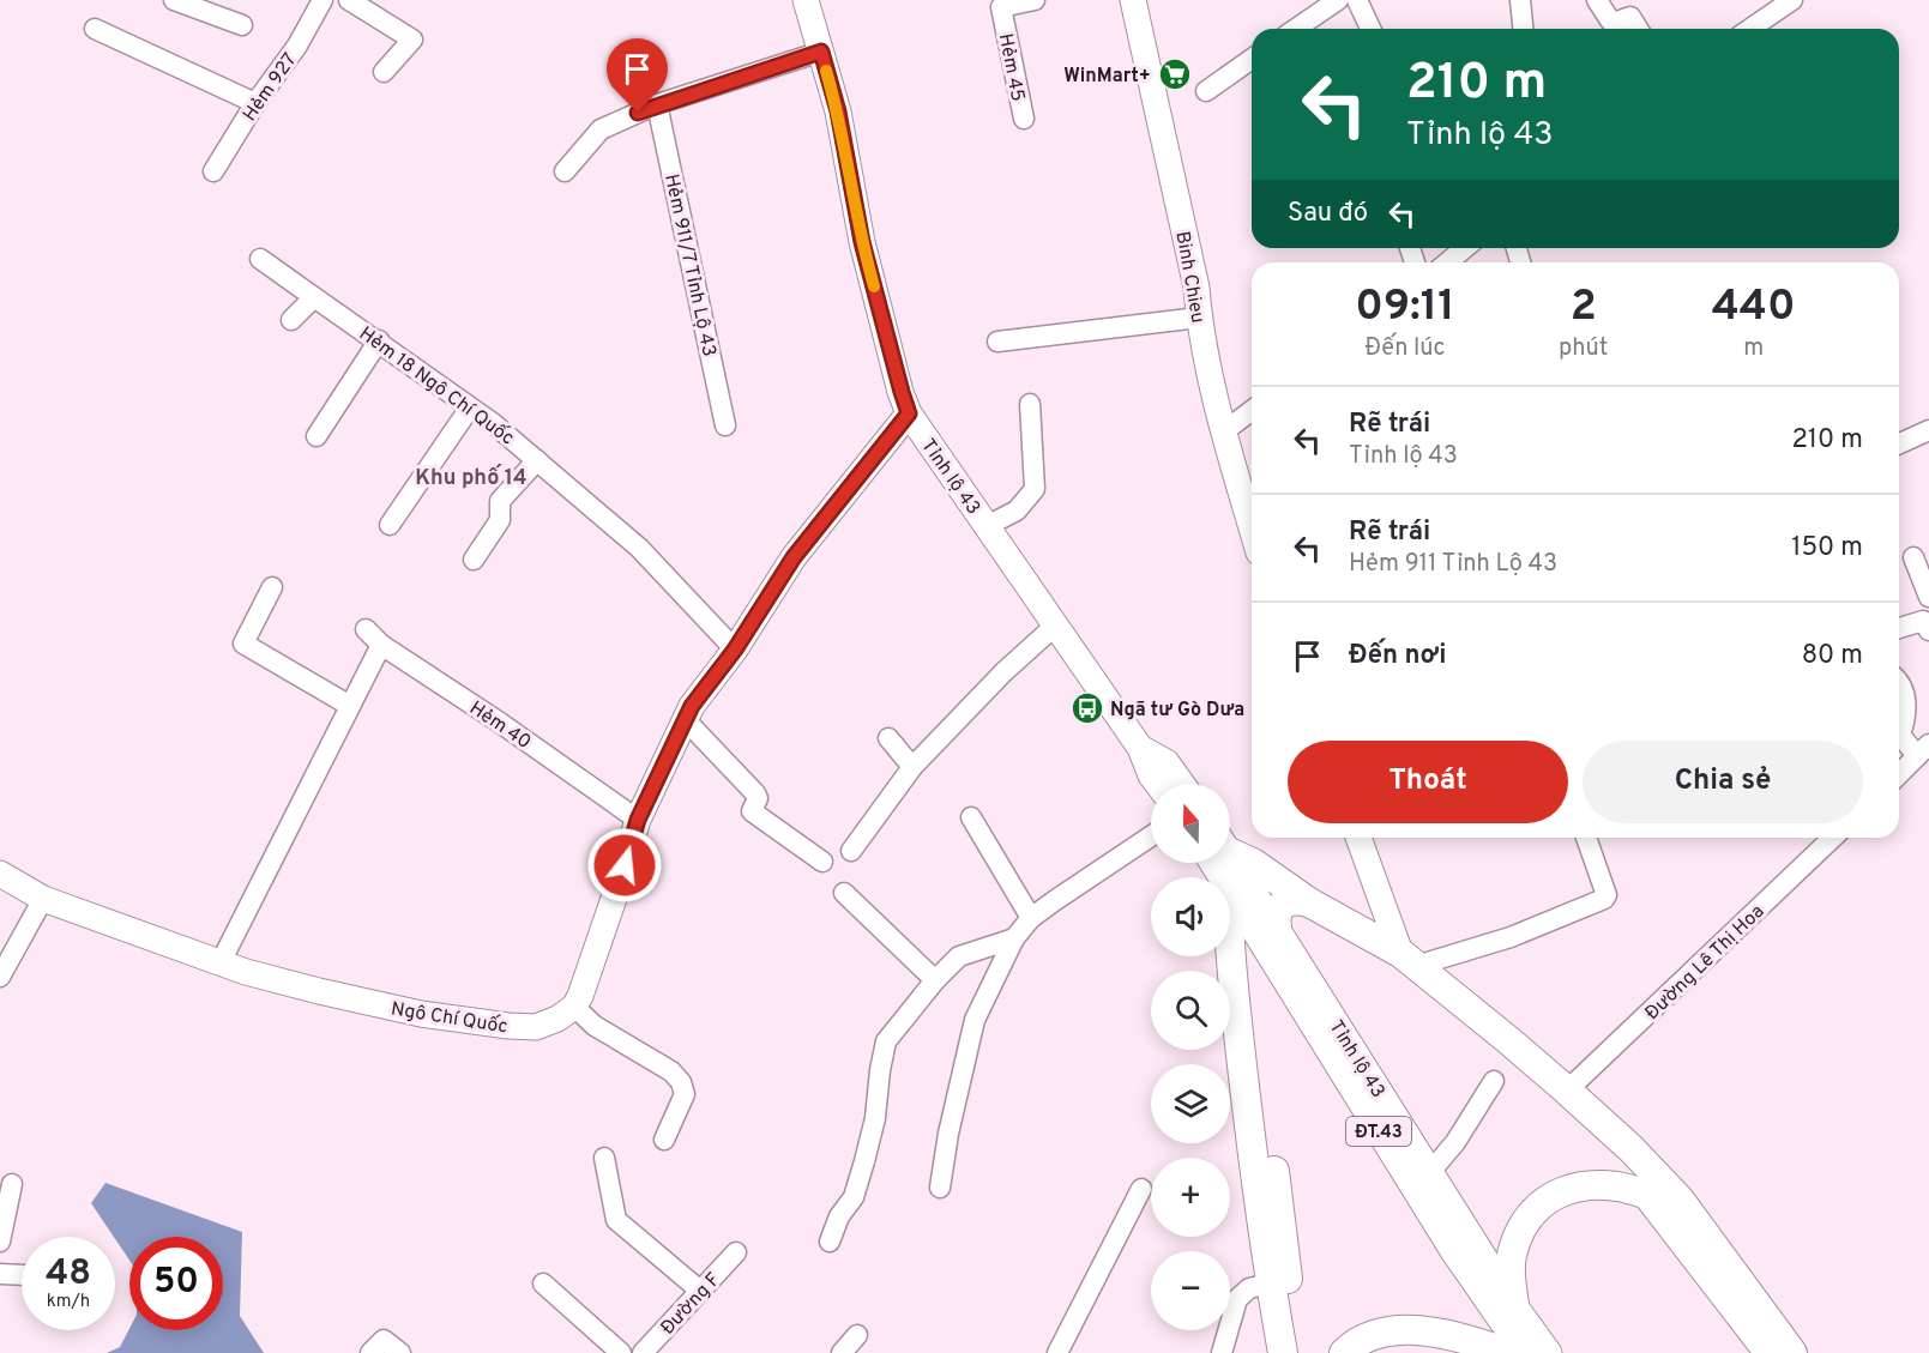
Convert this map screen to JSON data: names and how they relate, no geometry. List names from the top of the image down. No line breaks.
{"streets":{"main road":["Binh Chieu","Tỉnh lộ 43","Ngô Chí Quốc","ĐT.43"],"street":["Hẻm 45","Hẻm 927","Hẻm 911/7 Tỉnh Lộ 43","Hẻm 18 Ngô Chí Quốc","Hẻm 40","Đường Lê Thị Hoa","Đường F"]},"districts":["Khu phố 14"],"places":{"supermarket":["WinMart+"],"bus stop":["Ngã tư Gò Dưa"]},"north":"top","page":{"turn":["210 m","Tỉnh lộ 43"],"then":"Sau đó","eta":["09:11","Đến lúc","2","phút","440","m"],"list":[{"name":"Rẽ trái","note":"Tỉnh lộ 43","value":"210 m"},{"name":"Rẽ trái","note":"Hẻm 911 Tỉnh Lộ 43","value":"150 m"},{"name":"Đến nơi","value":"80 m"}],"buttons":["Thoát","Chia sẻ"],"map_buttons":["+","−"],"speed":"48 km/h","limit":"50"}}
